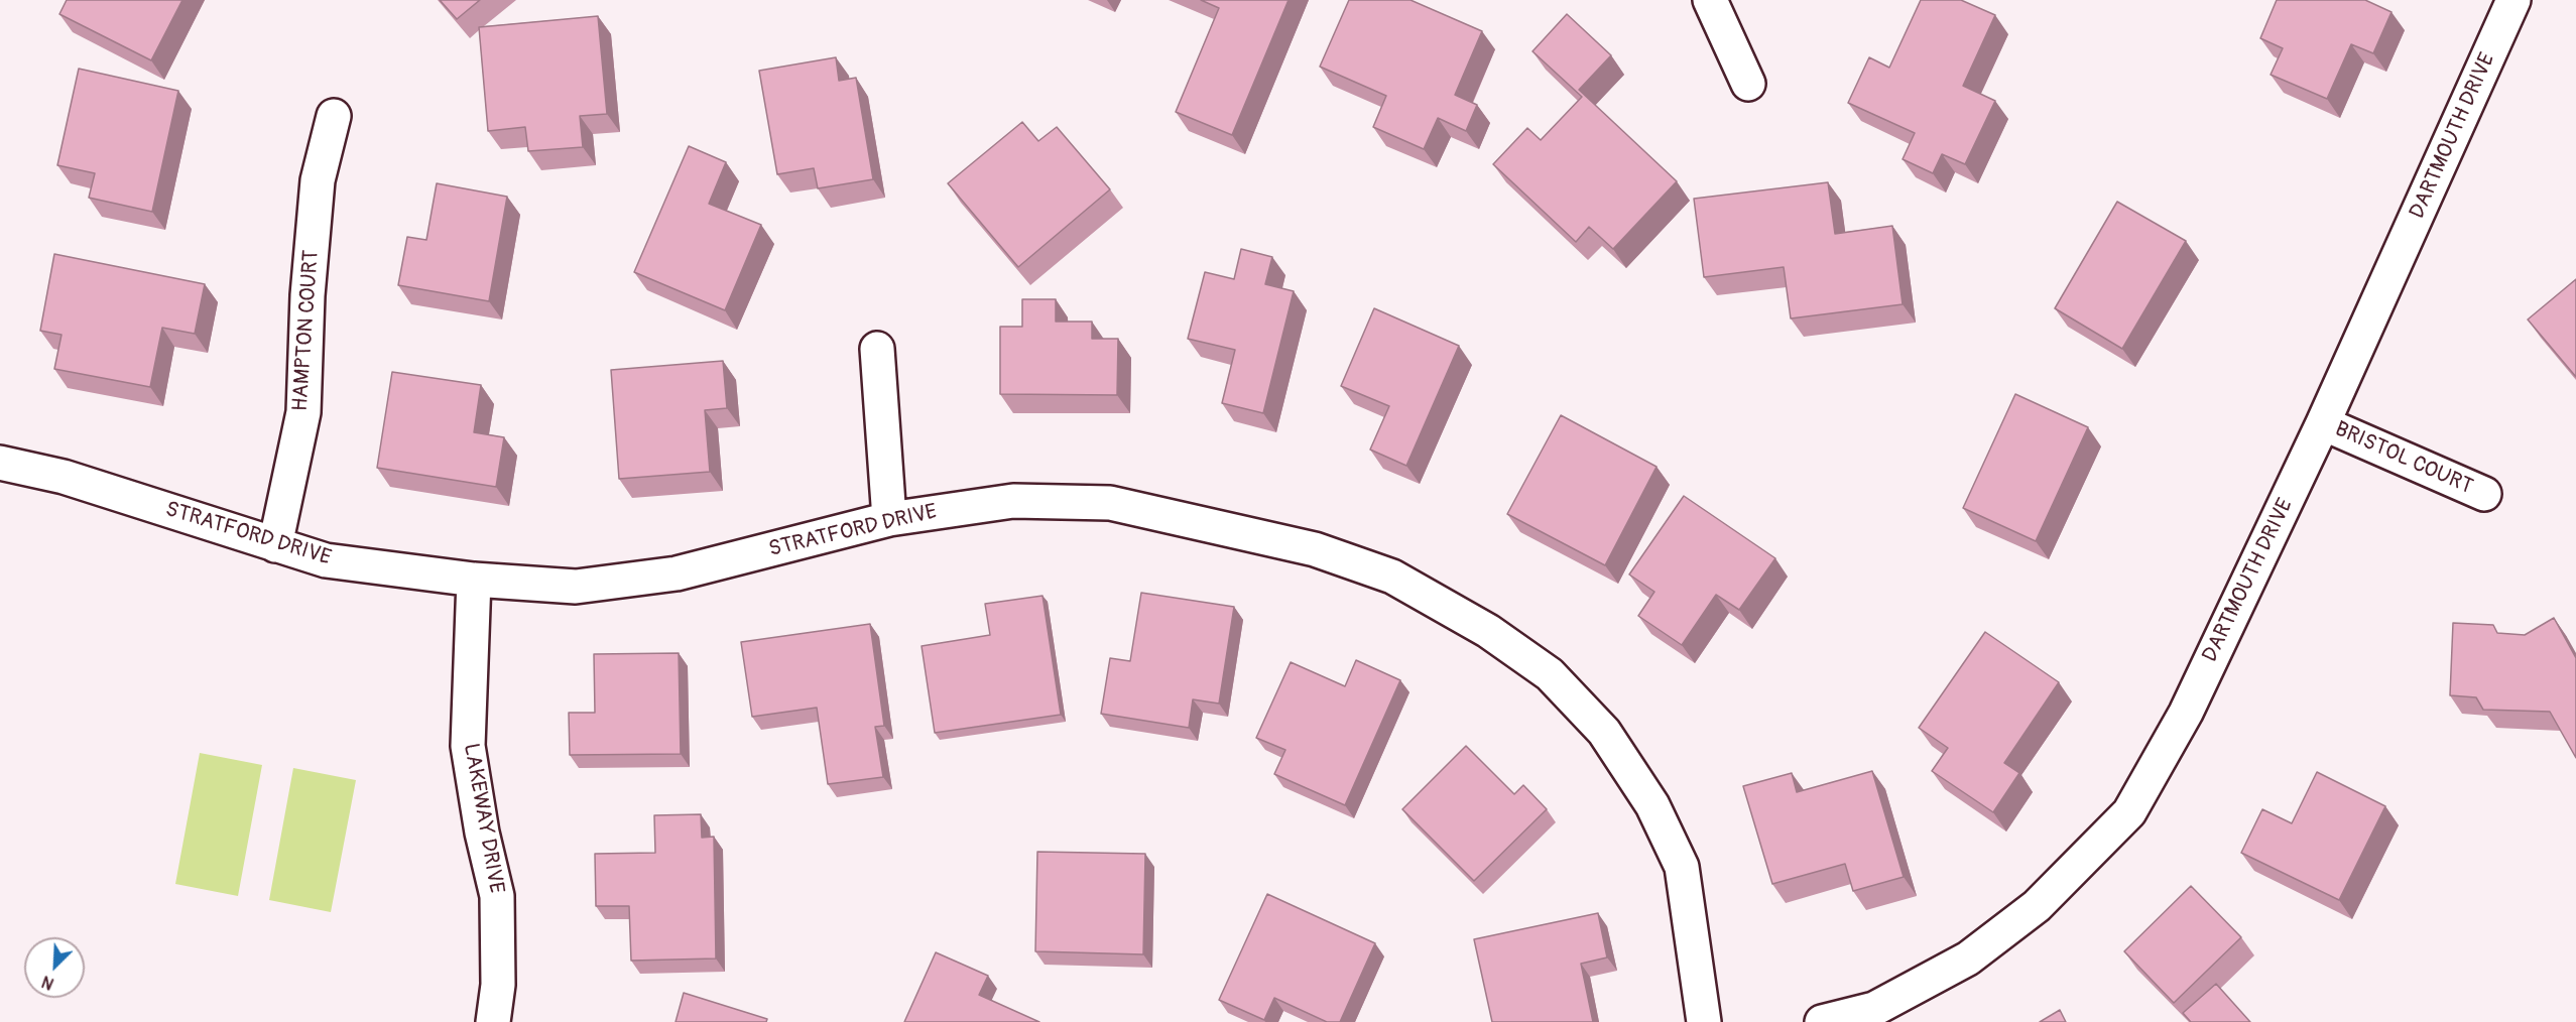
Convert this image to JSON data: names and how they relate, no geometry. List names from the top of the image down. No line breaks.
{"streets":{"street":["DARTMOUTH DRIVE","HAMPTON COURT","BRISTOL COURT","STRATFORD DRIVE","LAKEWAY DRIVE"]},"crossings":[["DARTMOUTH DRIVE","BRISTOL COURT"],["HAMPTON COURT","STRATFORD DRIVE"],["STRATFORD DRIVE","LAKEWAY DRIVE"]],"north":"bottom left"}
